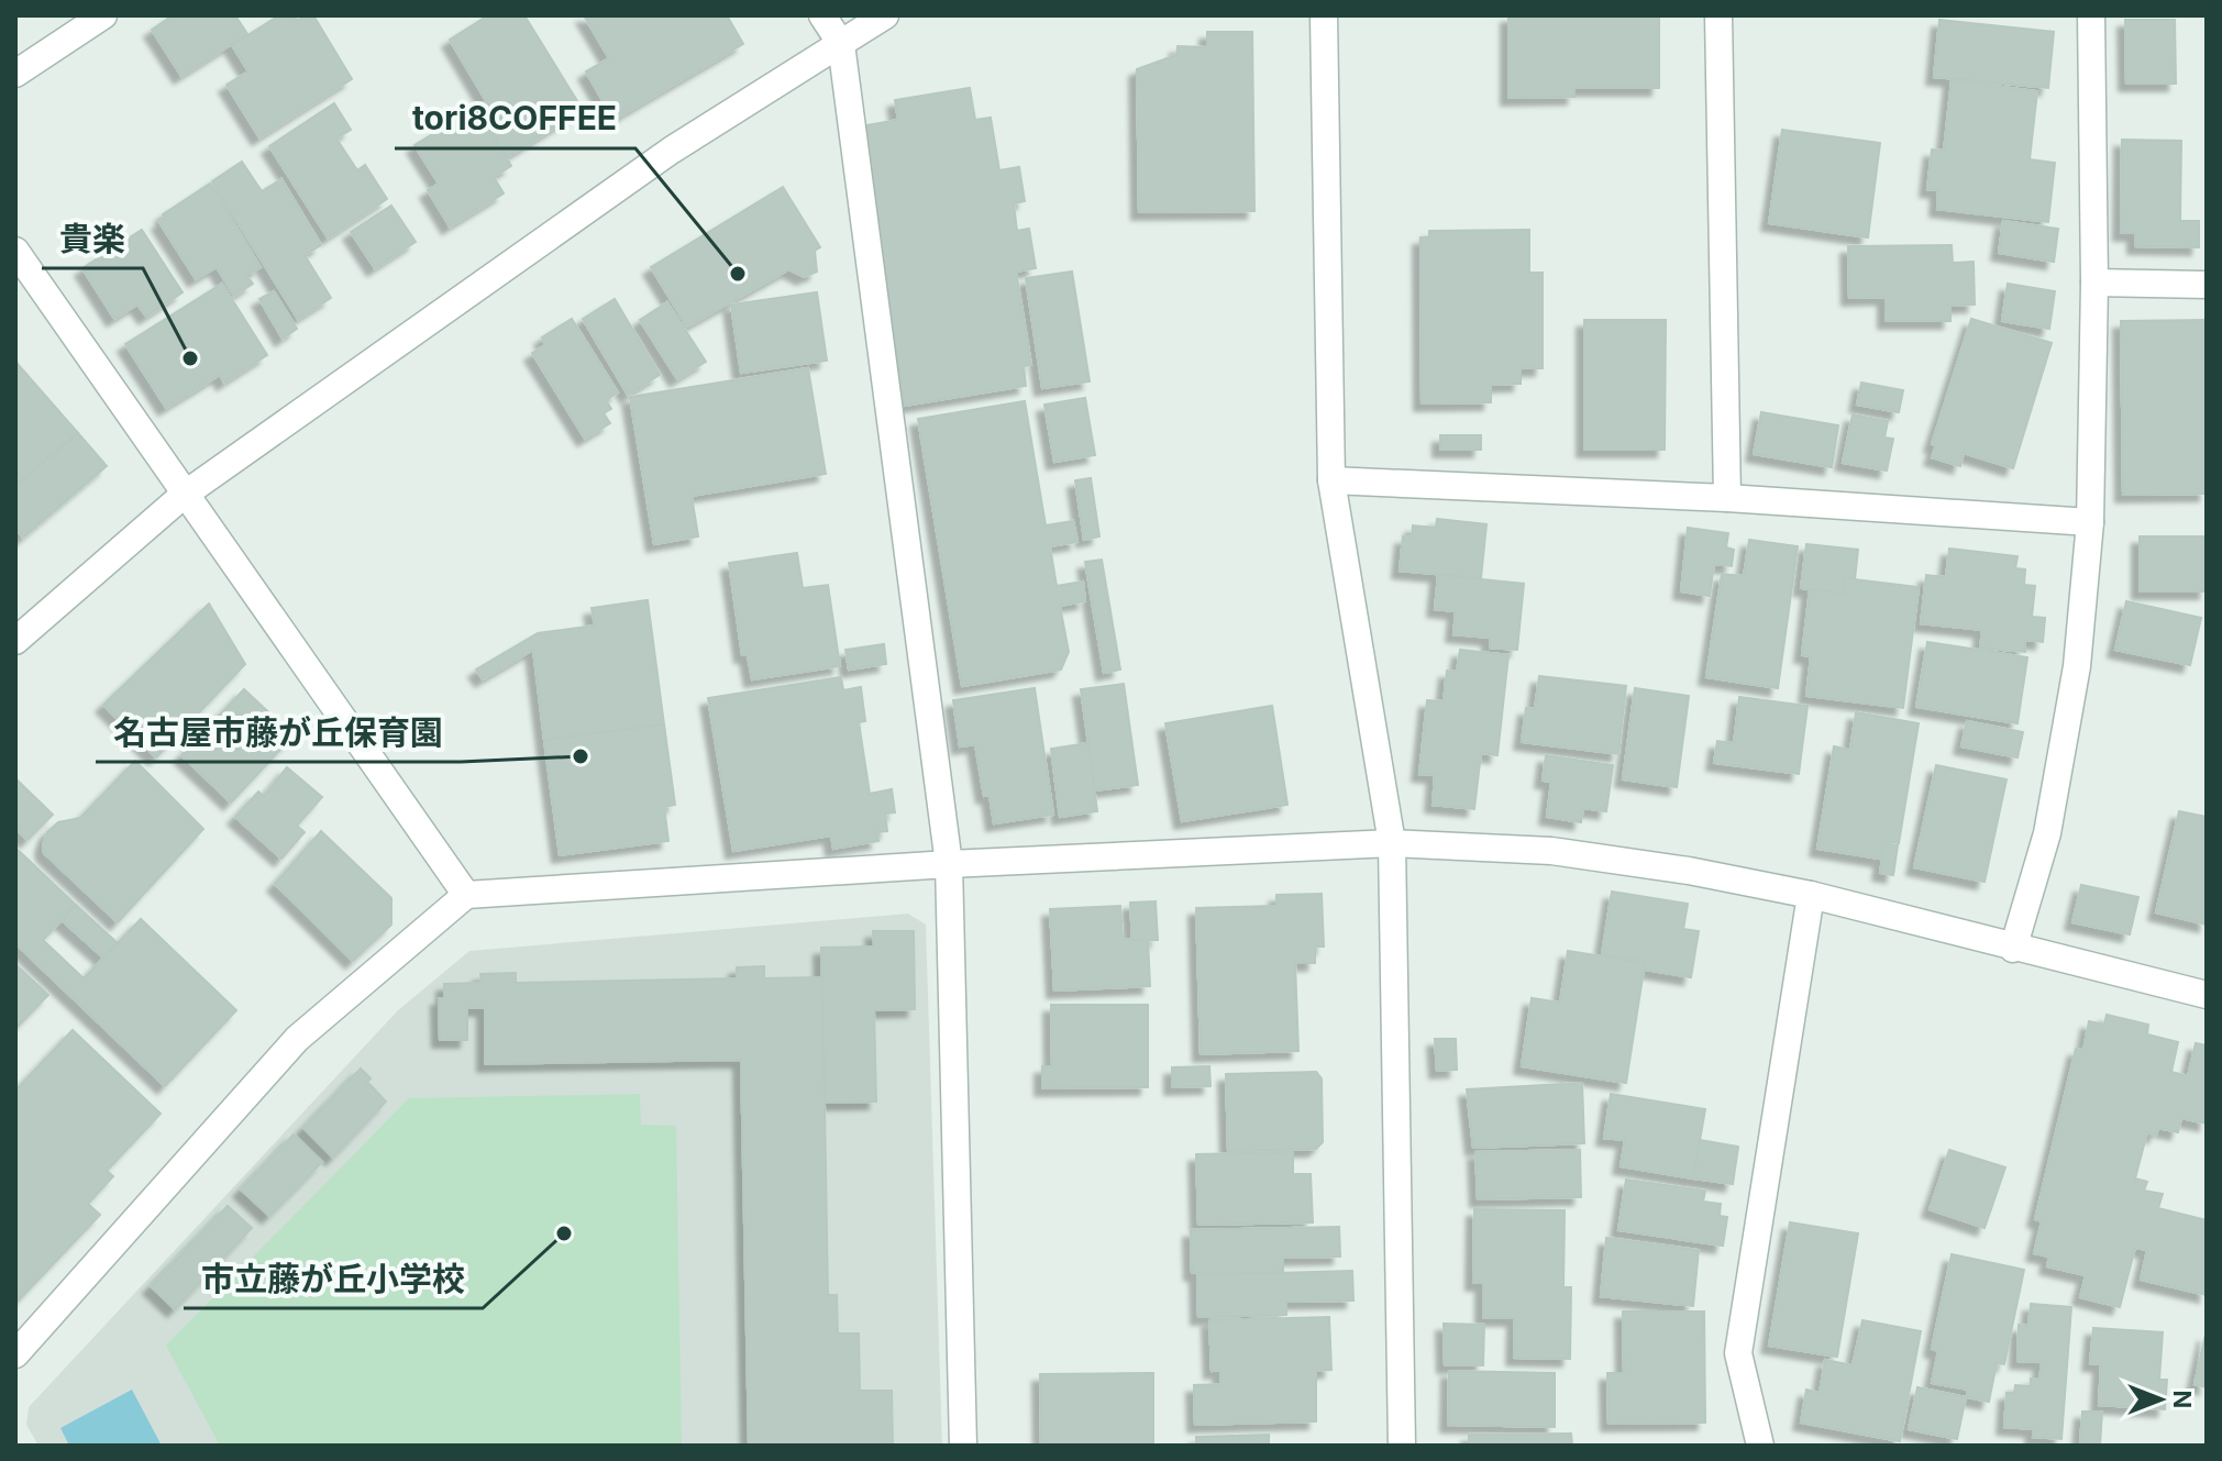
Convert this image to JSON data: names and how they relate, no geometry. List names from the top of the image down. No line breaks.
{"places":["tori8COFFEE","貴楽","名古屋市藤が丘保育園","市立藤が丘小学校"],"north":"right"}
